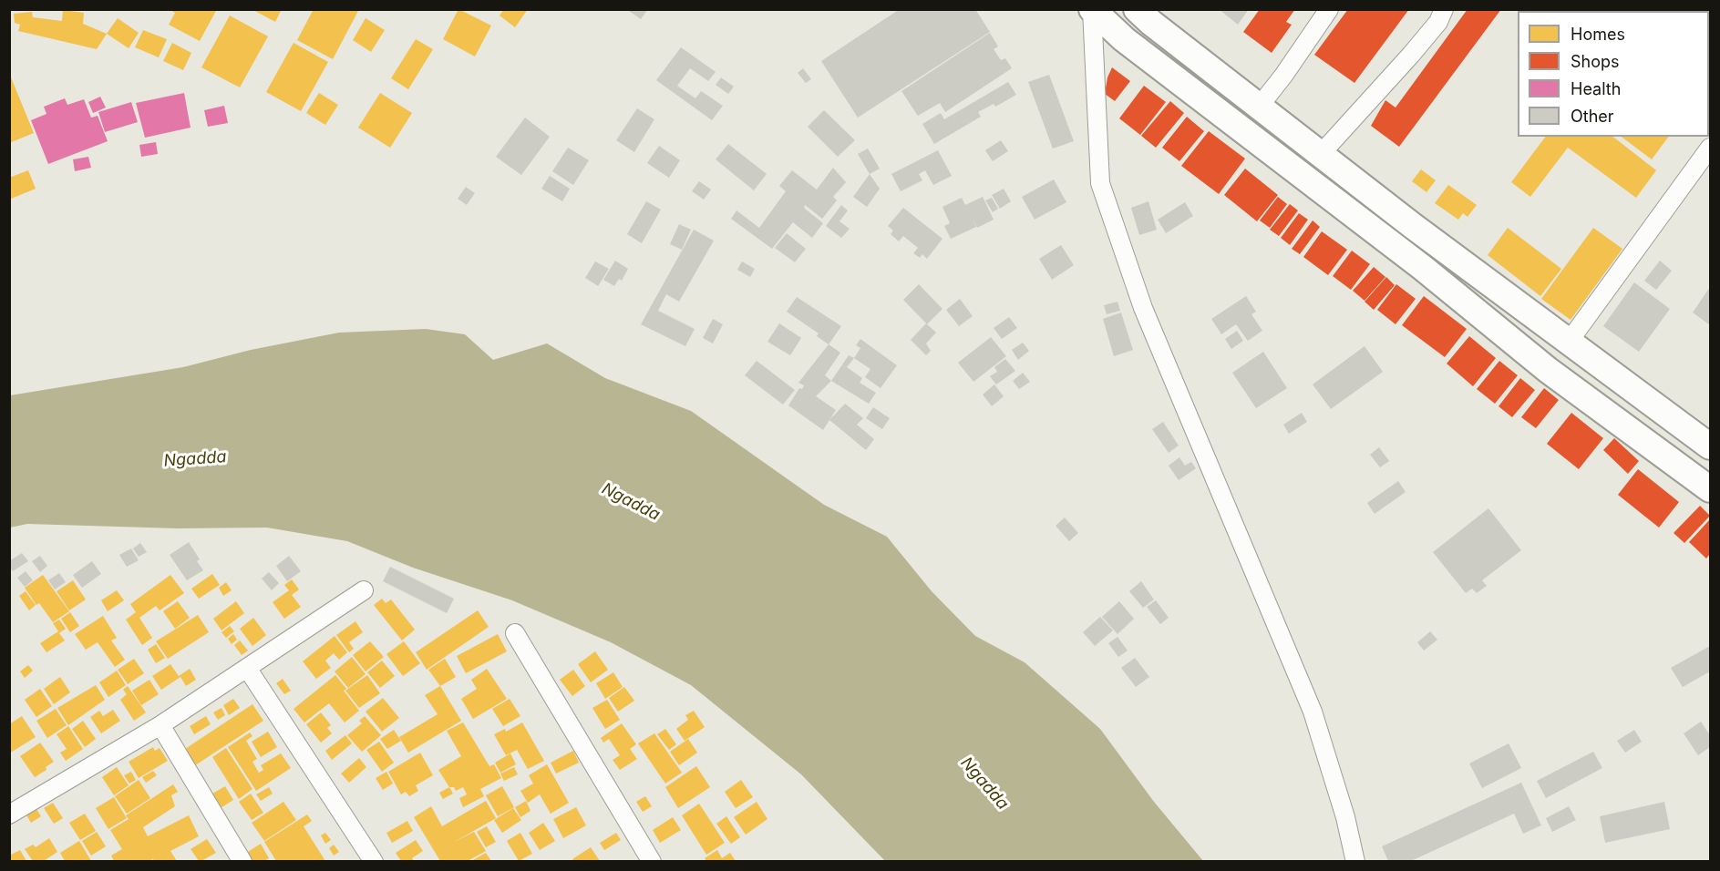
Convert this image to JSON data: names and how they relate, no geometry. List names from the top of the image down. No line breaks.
{"water":["Ngadda"],"legend":["Homes","Shops","Health","Other"]}
